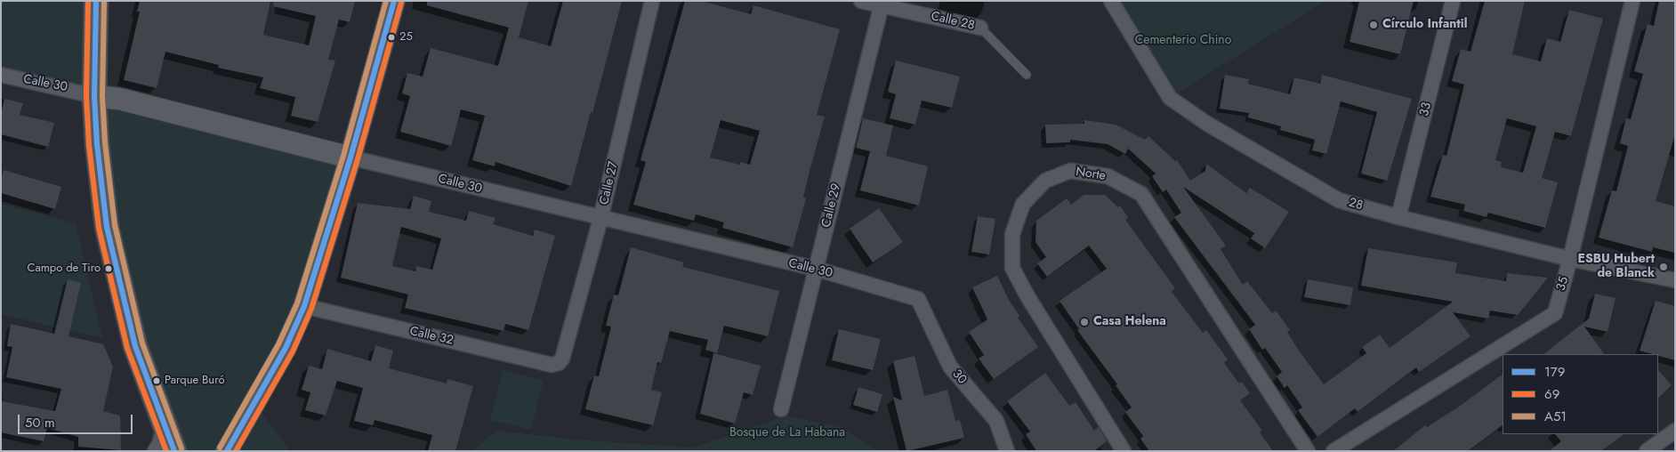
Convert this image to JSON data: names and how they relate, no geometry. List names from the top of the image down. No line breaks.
{"streets":{"main road":["Calle 30"],"street":["Calle 28","33","Norte","Calle 27","28","Calle 29","35","Calle 32","30"]},"crossings":[["Calle 28","Calle 29"],["Calle 30","Calle 27"],["Calle 30","Calle 29"],["Calle 30","30"],["33","28"],["Calle 27","Calle 32"],["28","35"]],"parks":["Cementerio Chino","Bosque de La Habana"],"places":["Círculo Infantil","25","ESBU Hubert de Blanck","Campo de Tiro","Casa Helena","Parque Buró"],"lines":["transit line 179","transit line 69","transit line A51"],"legend":["179","69","A51"],"scale_bar":"50 m"}
